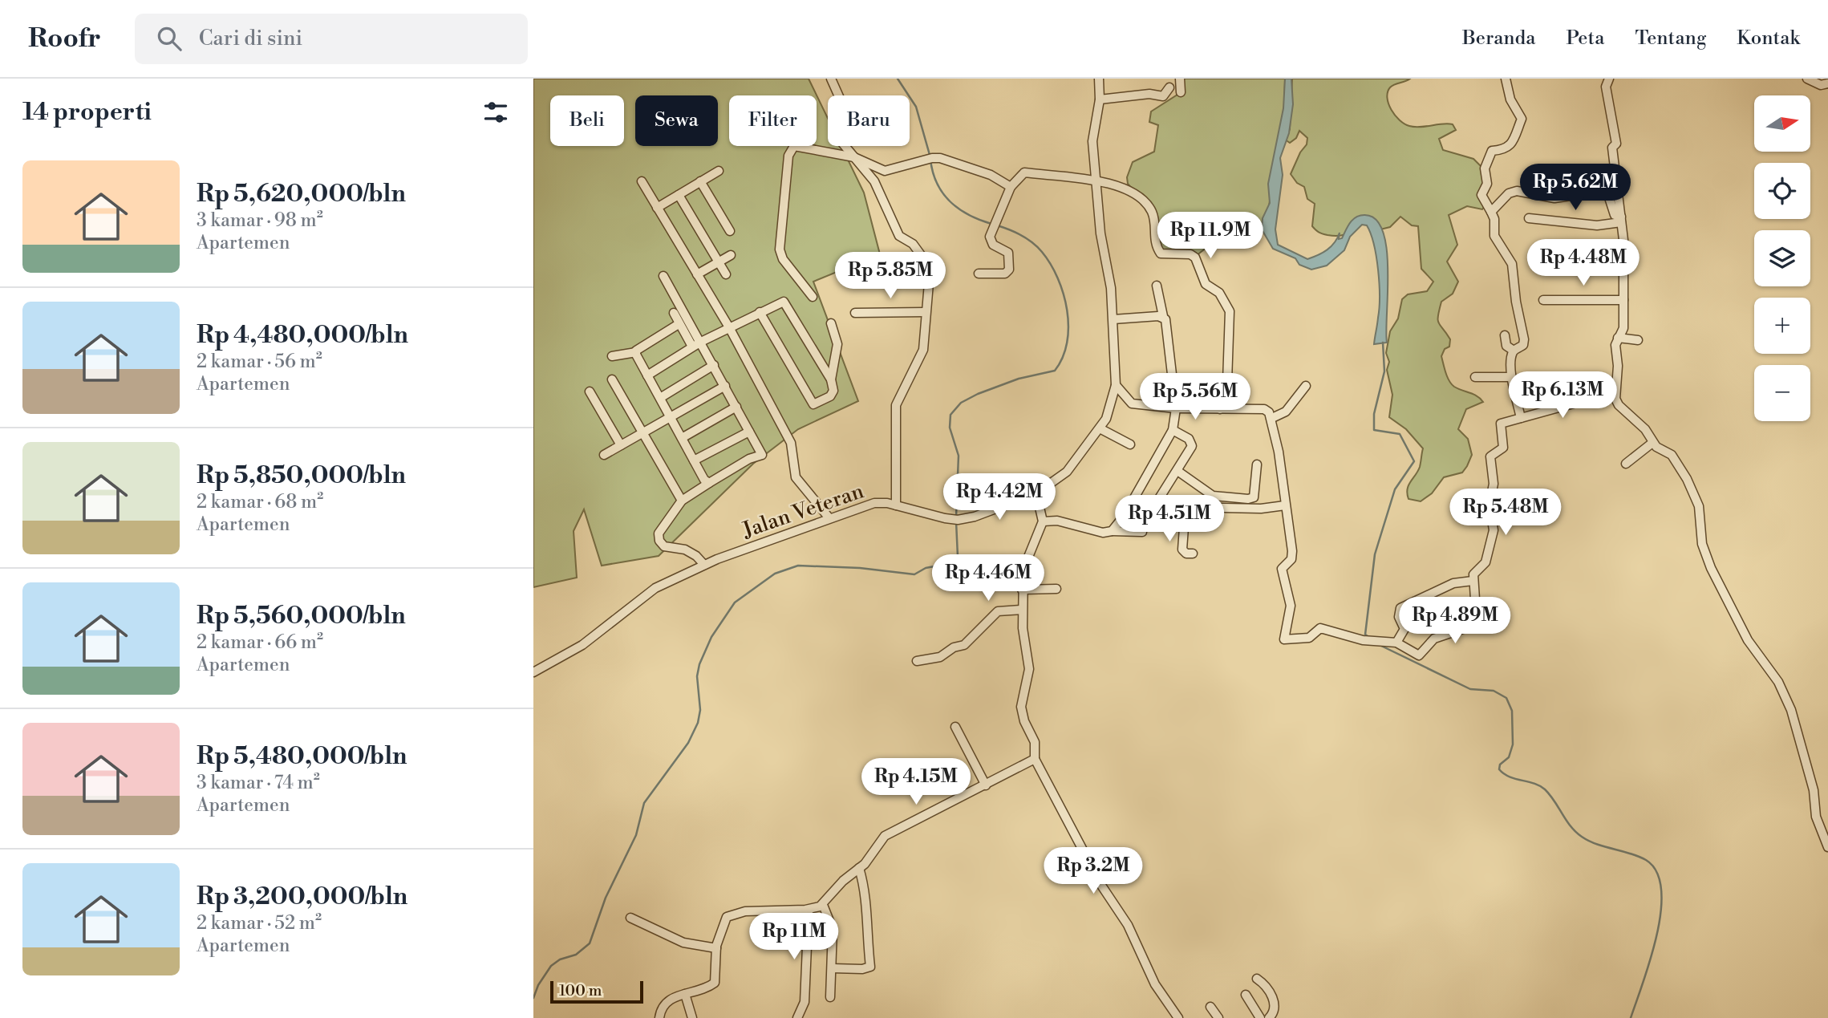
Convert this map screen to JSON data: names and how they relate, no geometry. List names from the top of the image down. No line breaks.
{"streets":{"street":["Jalan Veteran"]},"scale_bar":"100 m","north":"right","page":{"header":"Roofr","search":"Cari di sini","nav":["Beranda","Peta","Tentang","Kontak"],"heading":"14 properti","map_buttons":["+","−"],"chip":["Beli","Sewa","Filter","Baru"],"list":[{"name":"Rp 5,620,000/bln","note":"3 kamar · 98 m² · Apartemen"},{"name":"Rp 4,480,000/bln","note":"2 kamar · 56 m² · Apartemen"},{"name":"Rp 5,850,000/bln","note":"2 kamar · 68 m² · Apartemen"},{"name":"Rp 5,560,000/bln","note":"2 kamar · 66 m² · Apartemen"},{"name":"Rp 5,480,000/bln","note":"3 kamar · 74 m² · Apartemen"},{"name":"Rp 3,200,000/bln","note":"2 kamar · 52 m² · Apartemen"}],"price":["Rp 5.62M","Rp 11.9M","Rp 4.48M","Rp 5.85M","Rp 6.13M","Rp 5.56M","Rp 4.42M","Rp 5.48M","Rp 4.51M","Rp 4.46M","Rp 4.89M","Rp 4.15M","Rp 3.2M","Rp 11M"],"scale":"100 m"}}
